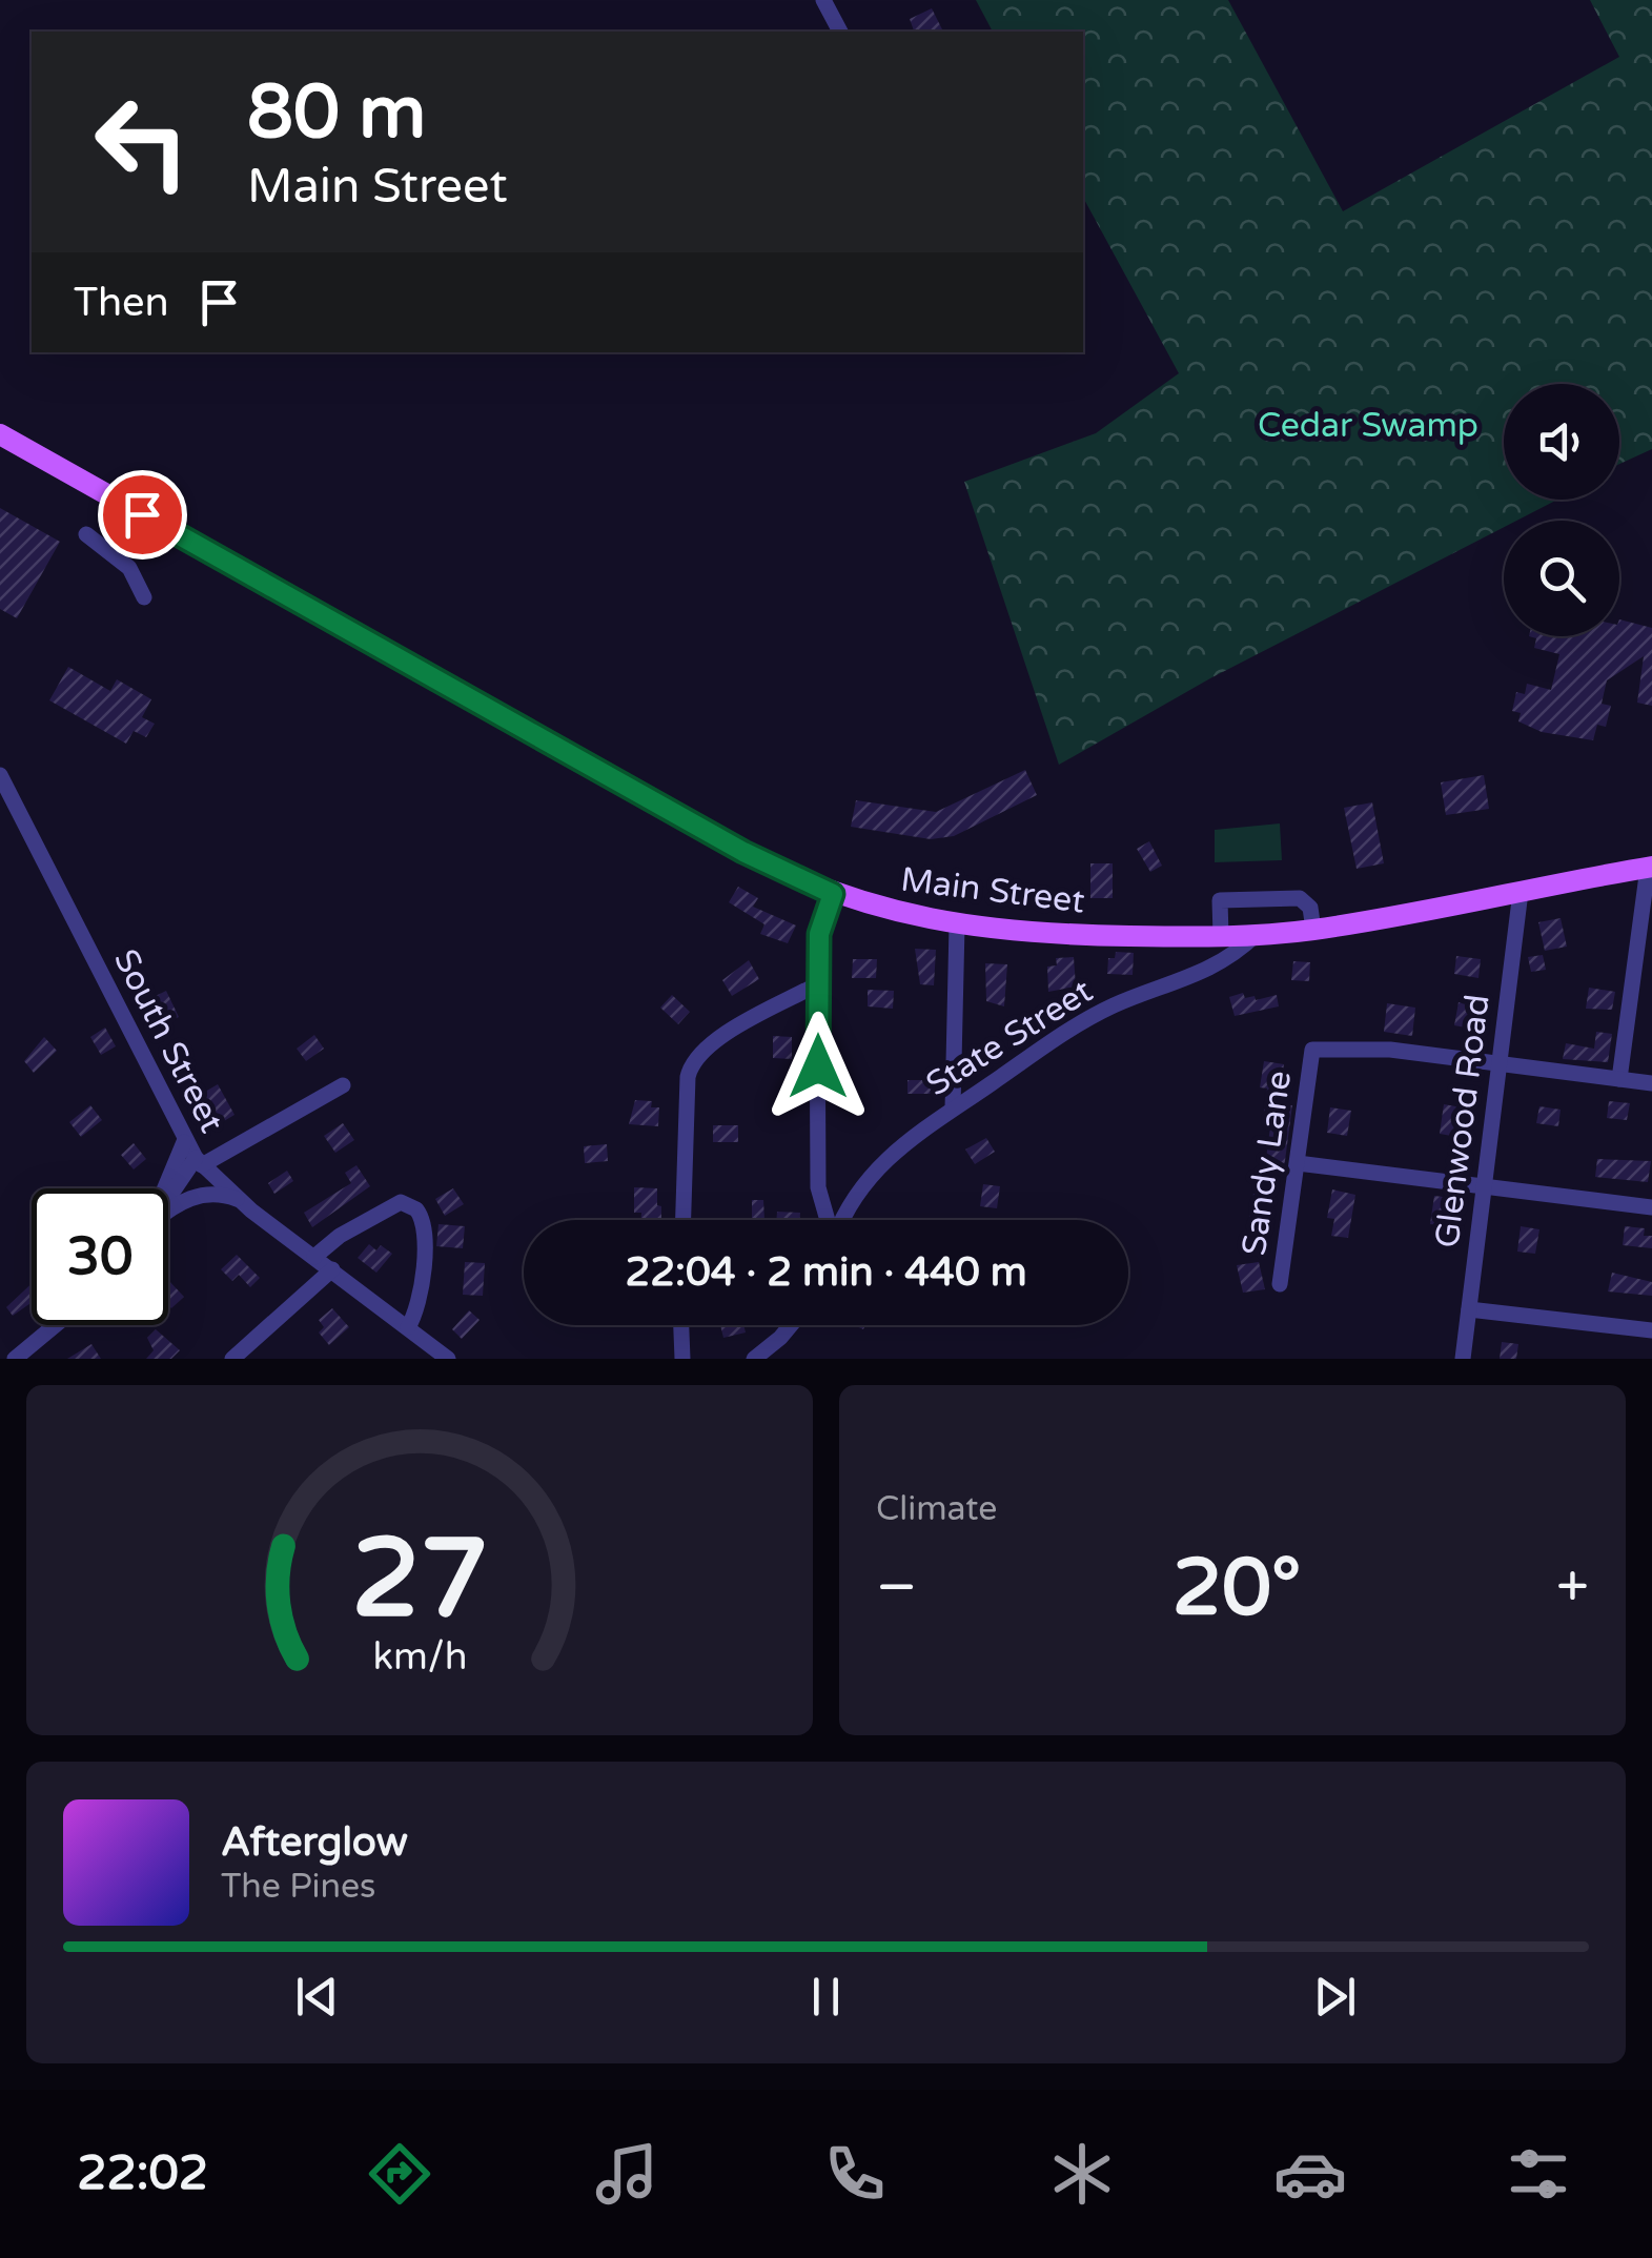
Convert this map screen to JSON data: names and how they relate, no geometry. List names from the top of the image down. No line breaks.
{"streets":{"main road":["Main Street"],"street":["State Street","South Street","Glenwood Road","Sandy Lane"]},"crossings":[["Main Street","State Street"],["Main Street","Glenwood Road"],["Glenwood Road","Sandy Lane"]],"parks":["Cedar Swamp"],"page":{"turn":["80 m","Main Street"],"then":"Then","limit":"30","trip":"22:04 · 2 min · 440 m","tile":"Climate","heat":["−","20°","+"],"song":["Afterglow","The Pines"],"tabs":"22:02","gauge":["27","km/h"]}}
